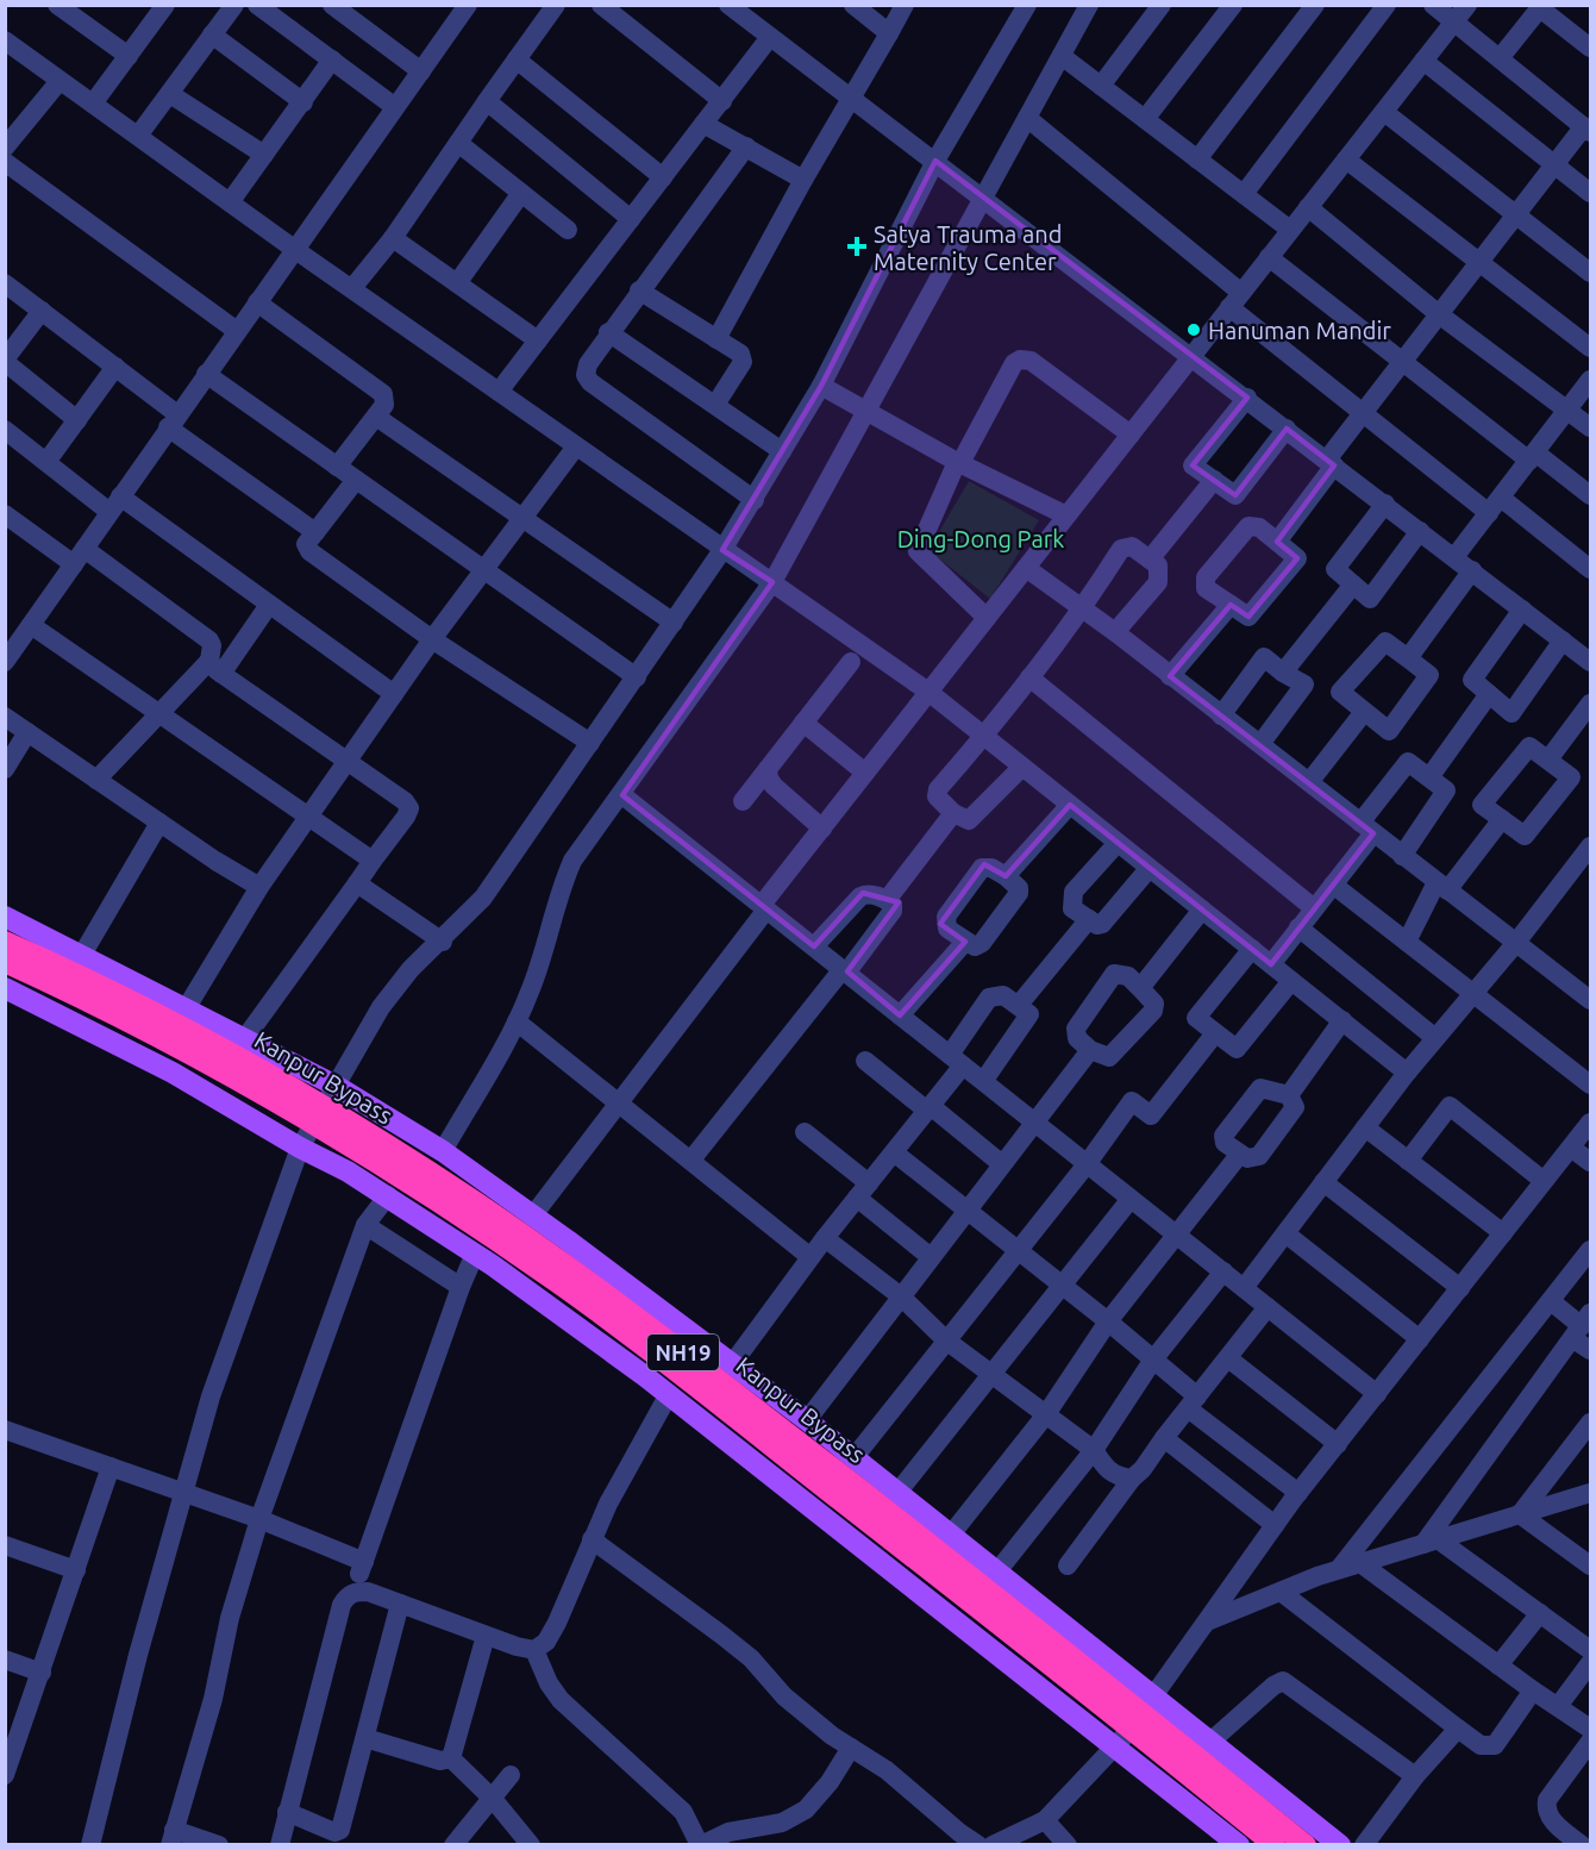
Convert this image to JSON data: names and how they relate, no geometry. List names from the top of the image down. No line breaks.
{"streets":{"highway":["Kanpur Bypass","NH19"]},"parks":["Ding-Dong Park"],"places":{"health":["Satya Trauma and Maternity Center"],"other":["Hanuman Mandir"]}}
